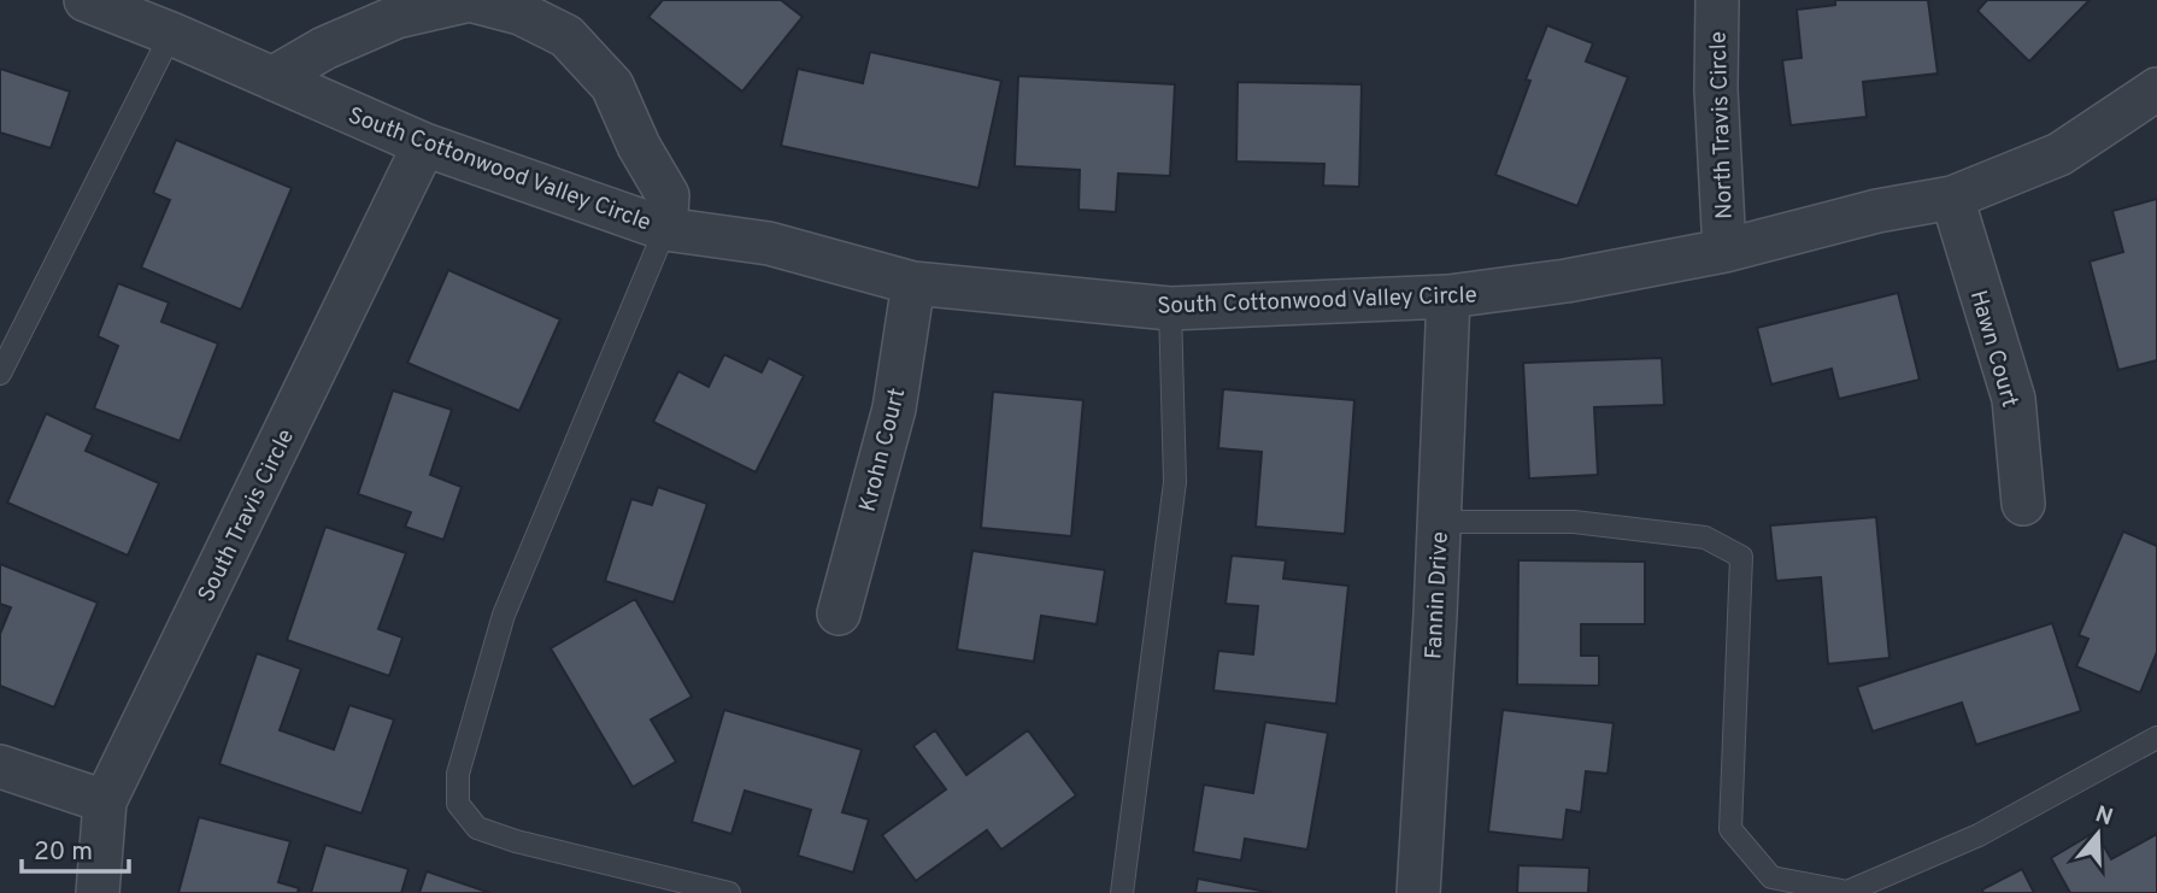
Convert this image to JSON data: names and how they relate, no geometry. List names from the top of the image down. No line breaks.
{"streets":{"street":["North Travis Circle","South Cottonwood Valley Circle","Hawn Court","Krohn Court","South Travis Circle","Fannin Drive"]},"crossings":[["North Travis Circle","South Cottonwood Valley Circle"],["South Cottonwood Valley Circle","Hawn Court"],["South Cottonwood Valley Circle","Krohn Court"],["South Cottonwood Valley Circle","South Travis Circle"],["South Cottonwood Valley Circle","Fannin Drive"]],"scale_bar":"20 m","north":"top"}
